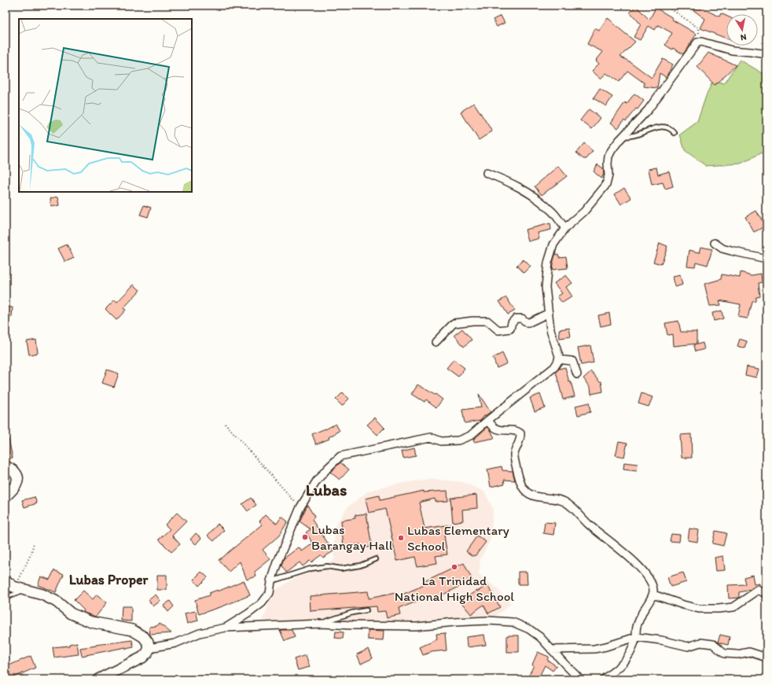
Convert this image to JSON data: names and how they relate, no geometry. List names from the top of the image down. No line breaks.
{"districts":["Lubas","Lubas Proper"],"places":["Lubas Barangay Hall","Lubas Elementary School","La Trinidad National High School"],"north":"bottom"}
